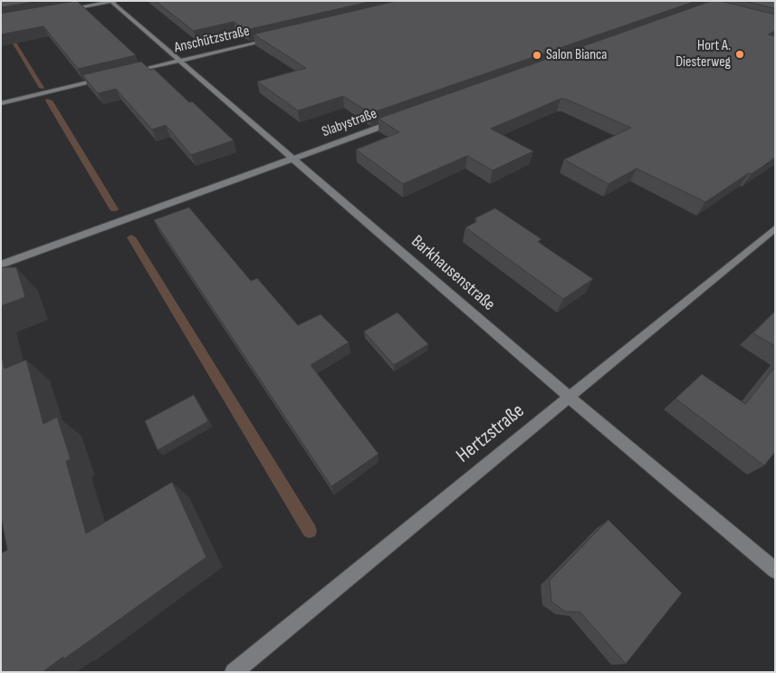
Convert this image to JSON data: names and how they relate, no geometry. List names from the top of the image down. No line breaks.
{"streets":{"street":["Anschützstraße","Slabystraße","Barkhausenstraße","Hertzstraße"]},"crossings":[["Anschützstraße","Barkhausenstraße"],["Slabystraße","Barkhausenstraße"],["Barkhausenstraße","Hertzstraße"]],"places":["Hort A. Diesterweg","Salon Bianca"]}
